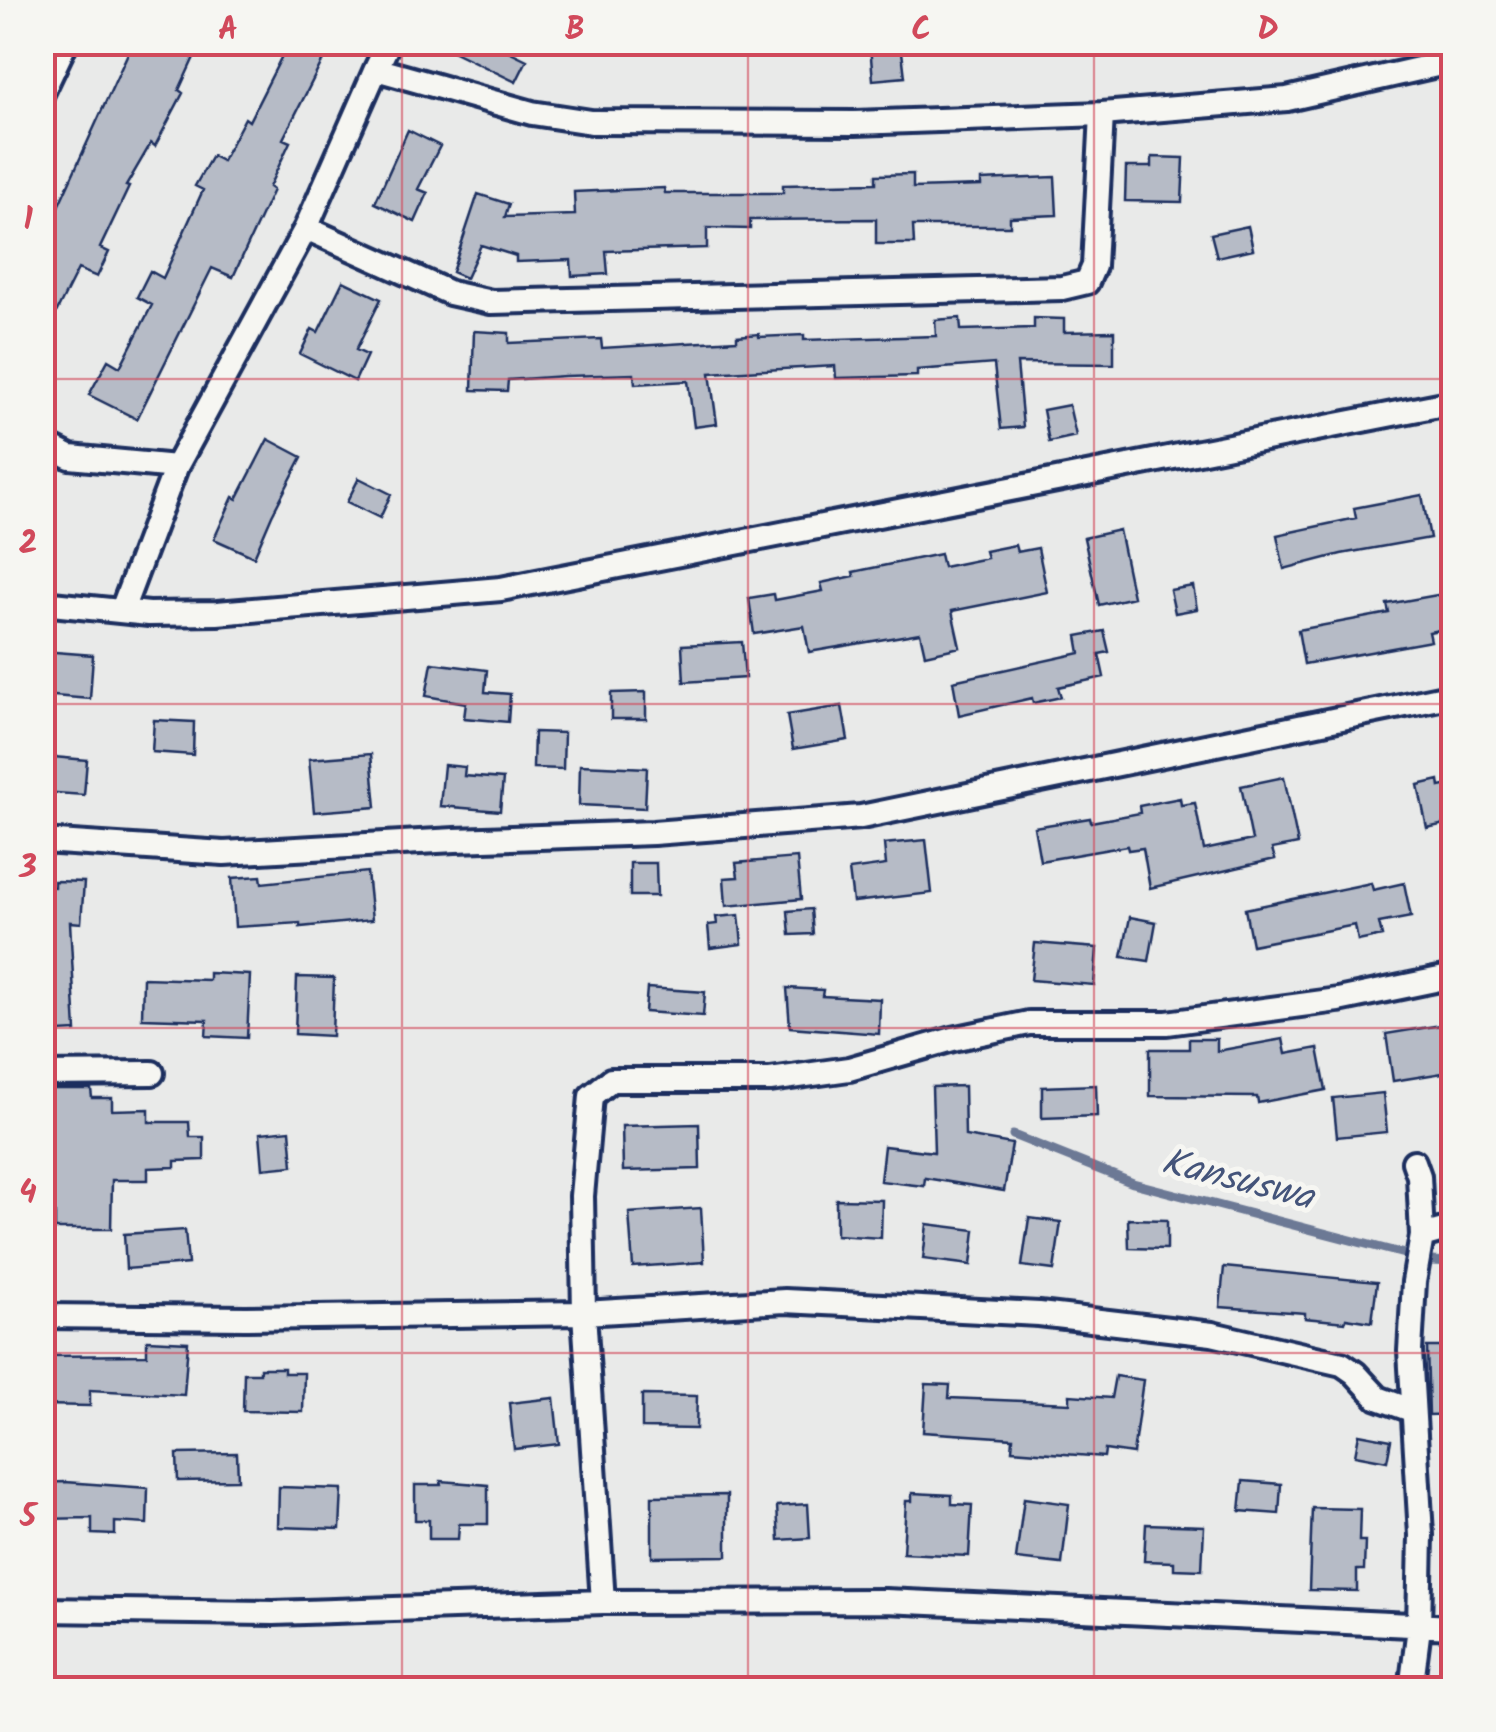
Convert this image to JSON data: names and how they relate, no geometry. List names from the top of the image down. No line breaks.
{"water":["Kansuswa"],"grid":{"columns":["A","B","C","D"],"rows":["1","2","3","4","5"]}}
